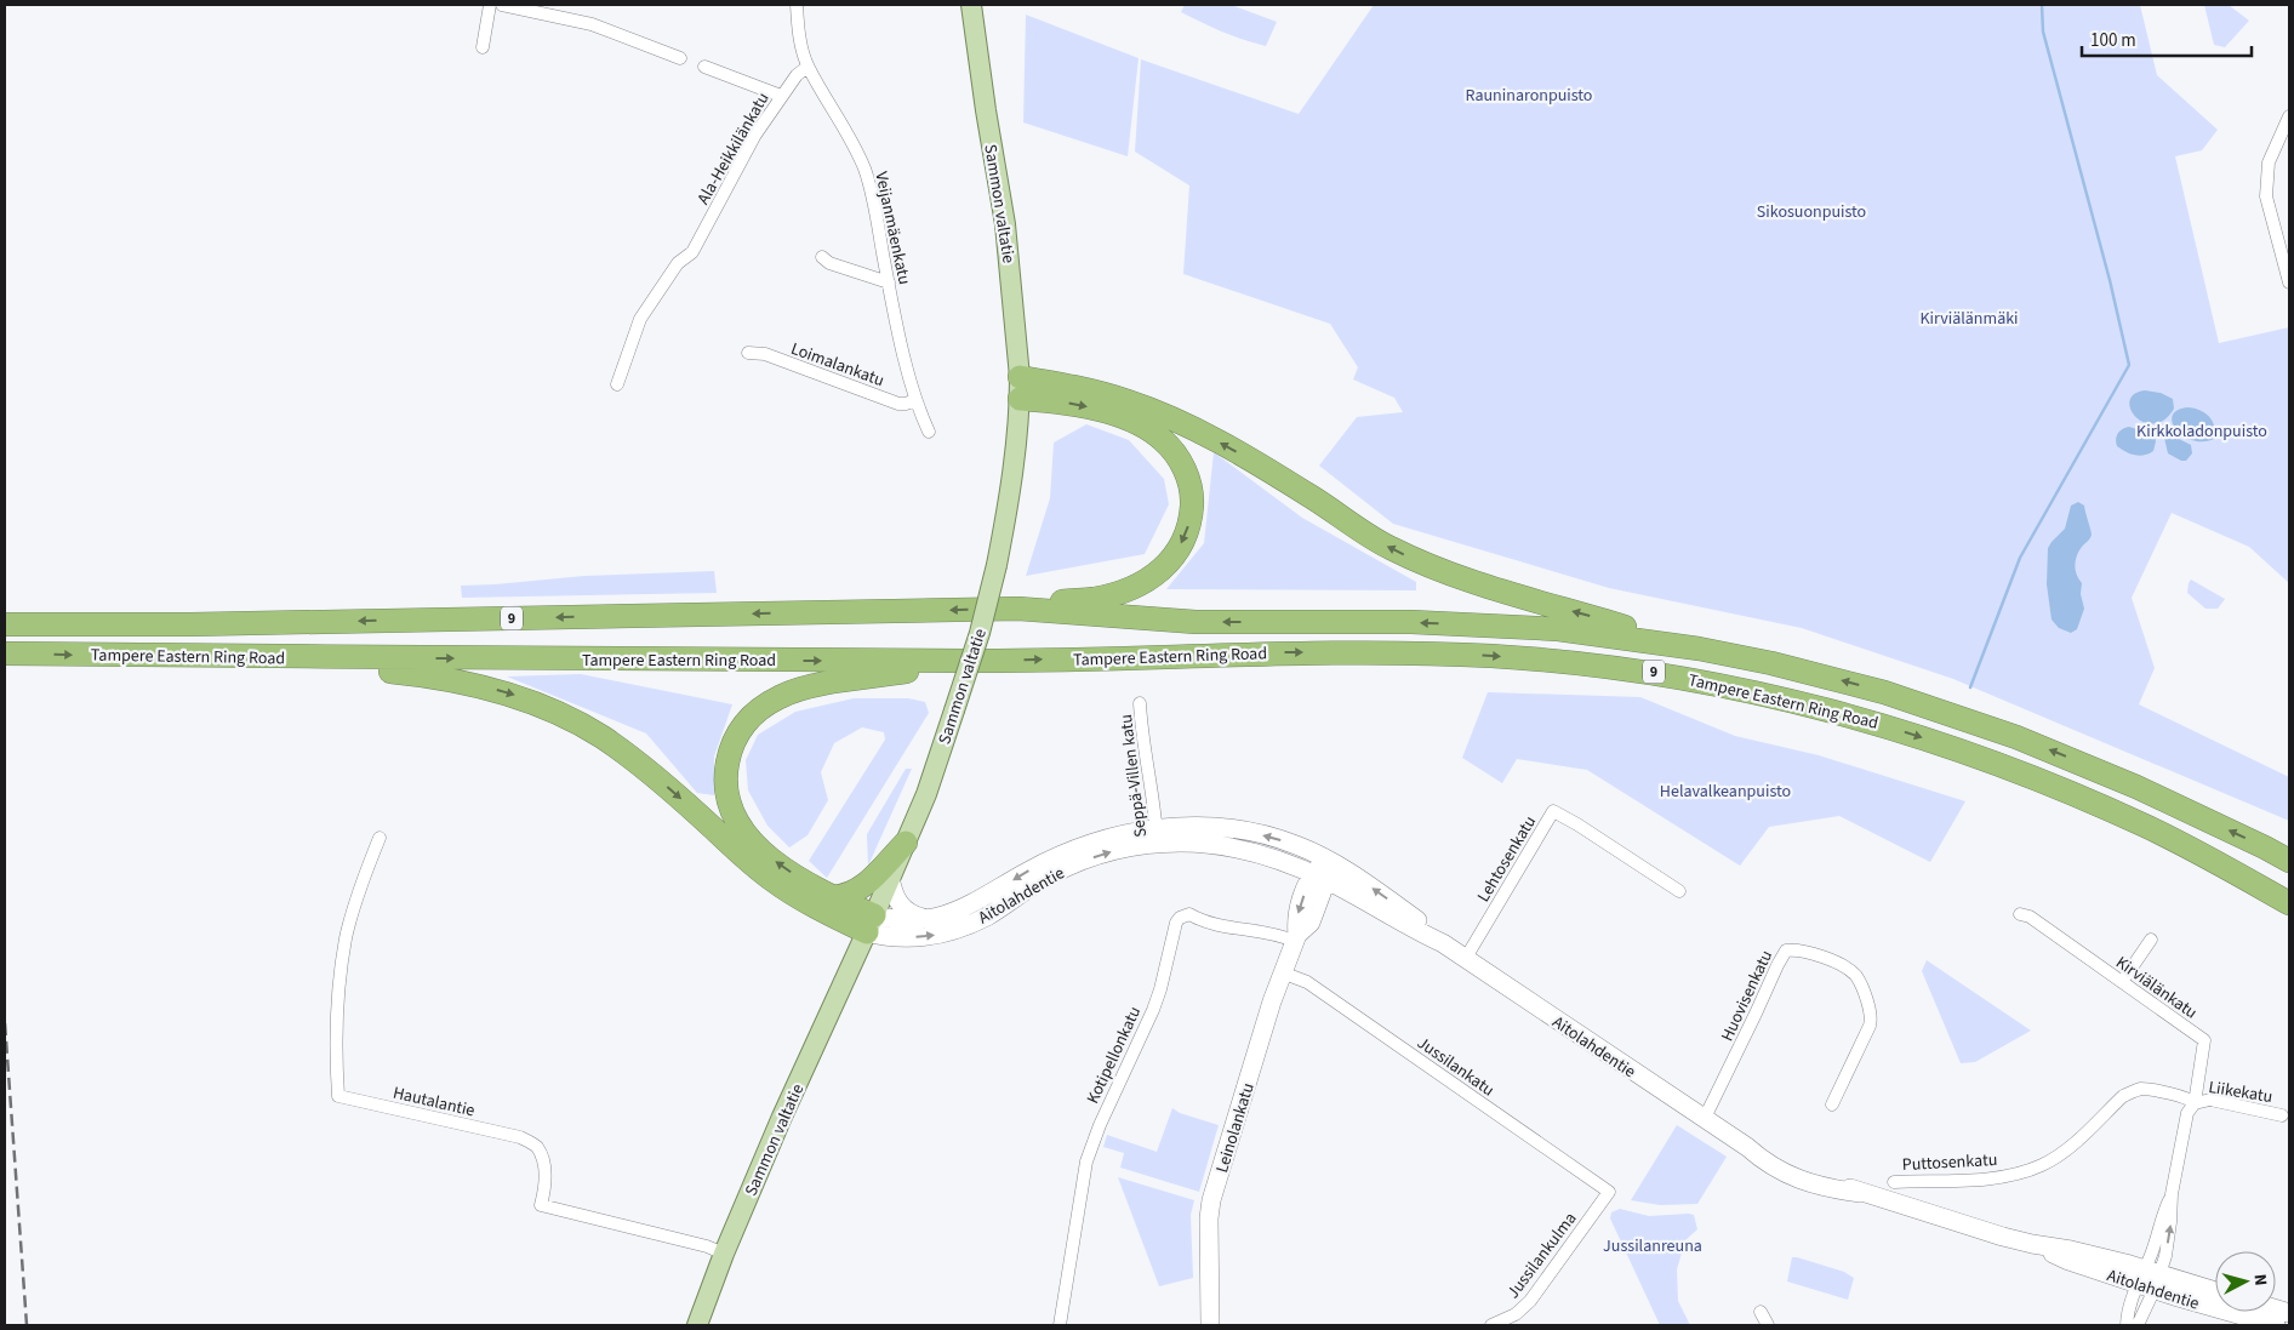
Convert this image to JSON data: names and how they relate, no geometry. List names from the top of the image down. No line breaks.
{"streets":{"highway":["9","Tampere Eastern Ring Road"],"main road":["Sammon valtatie","Aitolahdentie","Leinolankatu"],"street":["Ala-Heikkilänkatu","Veijanmäenkatu","Loimalankatu","Seppä-Villen katu","Lehtosenkatu","Kirviälänkatu","Huovisenkatu","Kotipellonkatu","Jussilankatu","Liikekatu","Hautalantie","Puttosenkatu","Jussilankulma"]},"crossings":[["Ala-Heikkilänkatu","Veijanmäenkatu"],["Sammon valtatie","Aitolahdentie"],["Sammon valtatie","Hautalantie"],["Veijanmäenkatu","Loimalankatu"],["Seppä-Villen katu","Aitolahdentie"],["Lehtosenkatu","Aitolahdentie"],["Aitolahdentie","Kirviälänkatu"],["Aitolahdentie","Huovisenkatu"],["Aitolahdentie","Leinolankatu"],["Kirviälänkatu","Liikekatu"],["Kirviälänkatu","Puttosenkatu"],["Kotipellonkatu","Leinolankatu"],["Jussilankatu","Leinolankatu"],["Jussilankatu","Jussilankulma"],["Liikekatu","Puttosenkatu"]],"parks":["Rauninaronpuisto","Sikosuonpuisto","Kirviälänmäki","Kirkkoladonpuisto","Helavalkeanpuisto","Jussilanreuna"],"scale_bar":"100 m","north":"right"}
